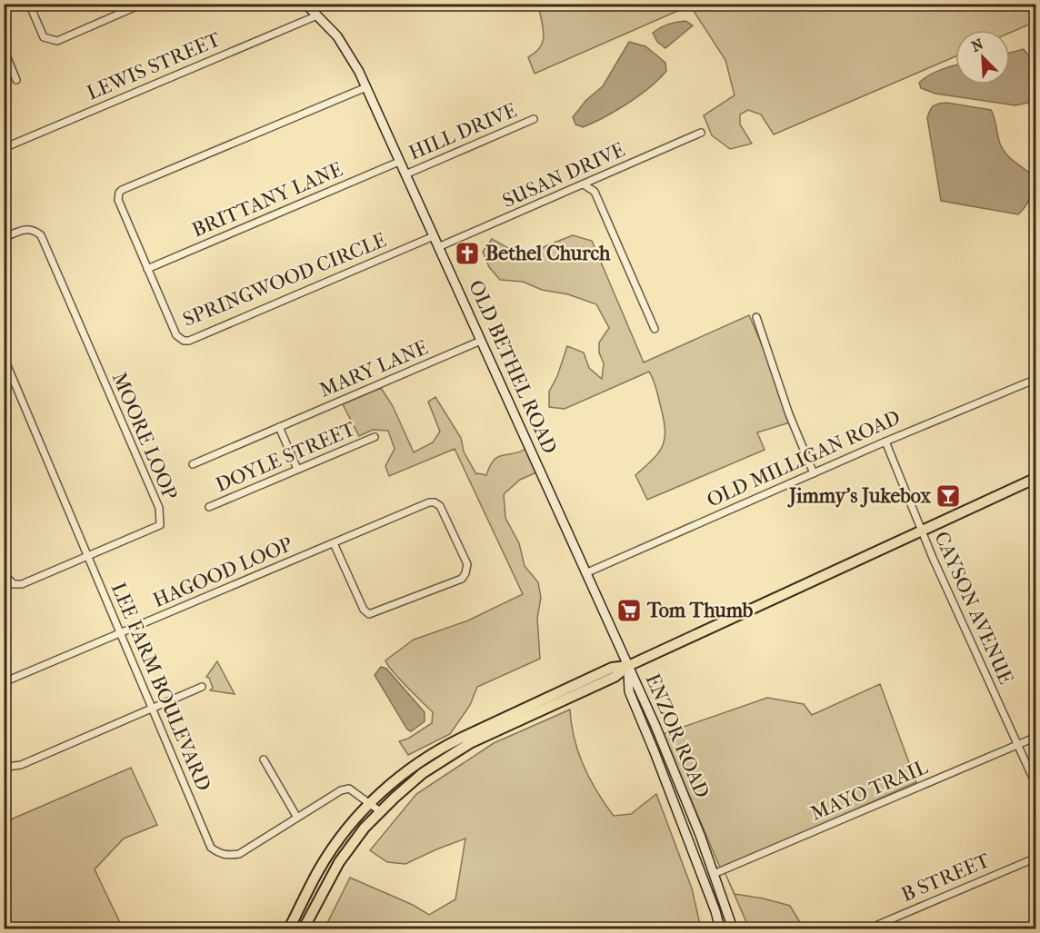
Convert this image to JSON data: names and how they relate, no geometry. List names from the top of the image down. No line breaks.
{"streets":{"street":["LEWIS STREET","HILL DRIVE","SUSAN DRIVE","BRITTANY LANE","SPRINGWOOD CIRCLE","OLD BETHEL ROAD","MARY LANE","MOORE LOOP","DOYLE STREET","OLD MILLIGAN ROAD","HAGOOD LOOP","CAYSON AVENUE","LEE FARM BOULEVARD","ENZOR ROAD","MAYO TRAIL","B STREET"]},"crossings":[["LEWIS STREET","OLD BETHEL ROAD"],["HILL DRIVE","OLD BETHEL ROAD"],["SUSAN DRIVE","OLD BETHEL ROAD"],["BRITTANY LANE","SPRINGWOOD CIRCLE"],["BRITTANY LANE","OLD BETHEL ROAD"],["SPRINGWOOD CIRCLE","OLD BETHEL ROAD"],["OLD BETHEL ROAD","MARY LANE"],["OLD BETHEL ROAD","OLD MILLIGAN ROAD"],["OLD BETHEL ROAD","ENZOR ROAD"],["MOORE LOOP","LEE FARM BOULEVARD"],["OLD MILLIGAN ROAD","CAYSON AVENUE"],["HAGOOD LOOP","LEE FARM BOULEVARD"],["CAYSON AVENUE","MAYO TRAIL"],["ENZOR ROAD","MAYO TRAIL"]],"places":{"church":["Bethel Church"],"bar":["Jimmy's Jukebox"],"supermarket":["Tom Thumb"]},"north":"top left"}
